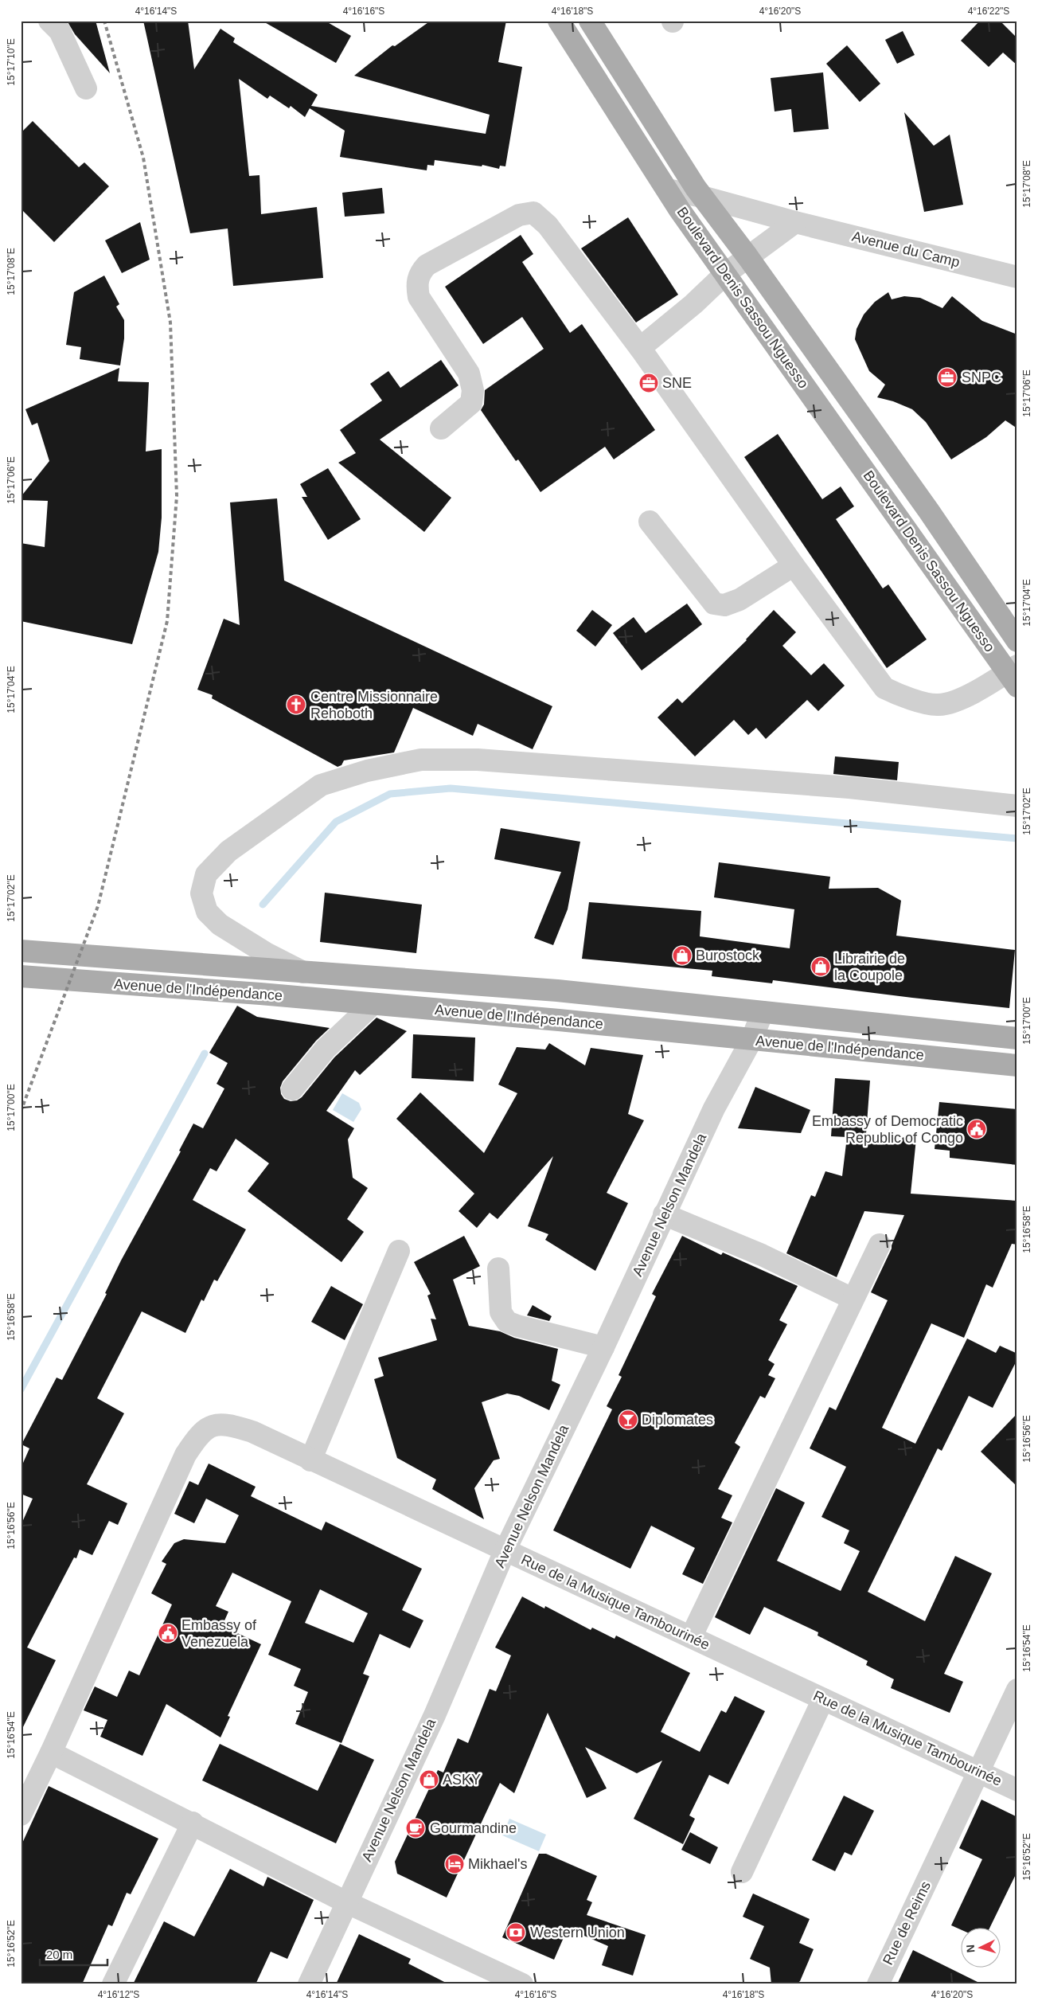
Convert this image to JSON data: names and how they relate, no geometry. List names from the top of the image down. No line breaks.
{"streets":{"main road":["Boulevard Denis Sassou Nguesso","Avenue de l'Indépendance"],"street":["Avenue du Camp","Avenue Nelson Mandela","Rue de la Musique Tambourinée","Rue de Reims"]},"crossings":[["Avenue du Camp","Boulevard Denis Sassou Nguesso"],["Avenue de l'Indépendance","Avenue Nelson Mandela"],["Avenue Nelson Mandela","Rue de la Musique Tambourinée"],["Rue de la Musique Tambourinée","Rue de Reims"]],"places":{"office":["SNPC","SNE"],"church":["Centre Missionnaire Rehoboth"],"shop":["Burostock","Librairie de la Coupole","ASKY"],"public building":["Embassy of Democratic Republic of Congo","Embassy of Venezuela"],"bar":["Diplomates"],"cafe":["Gourmandine"],"hotel":["Mikhael's"],"bank":["Western Union"]},"scale_bar":"20 m","north":"left","coordinates":["4°16'14\"S","4°16'16\"S","4°16'18\"S","4°16'20\"S","4°16'22\"S","15°17'10\"E","15°17'08\"E","15°17'06\"E","15°17'04\"E","15°17'02\"E","15°17'00\"E","15°16'58\"E","15°16'56\"E","15°16'54\"E","15°16'52\"E","4°16'12\"S"]}
